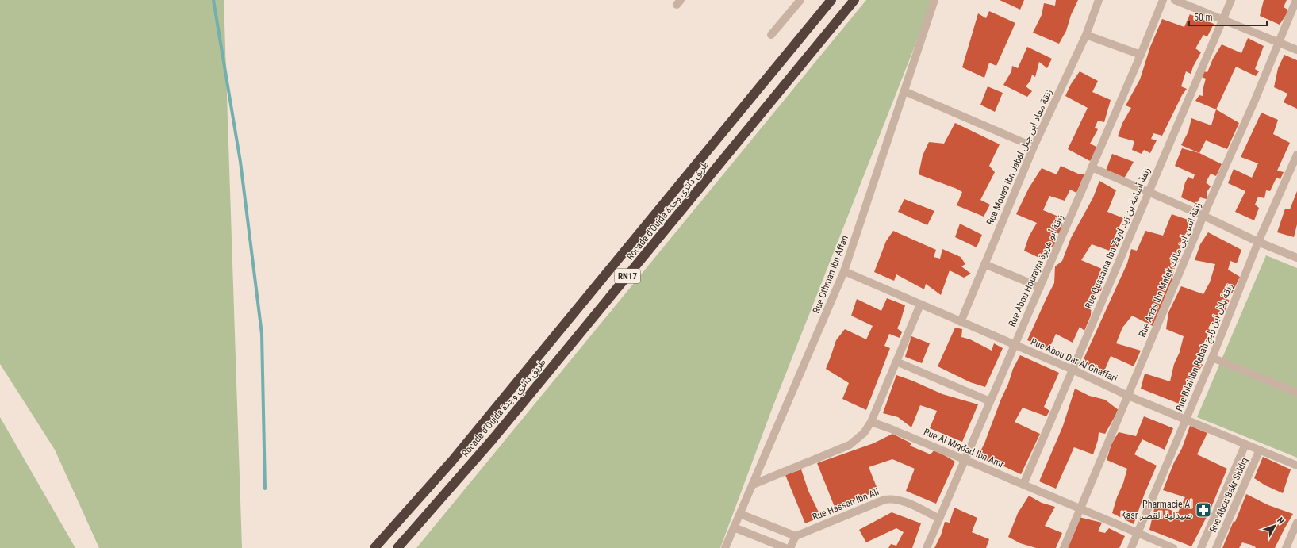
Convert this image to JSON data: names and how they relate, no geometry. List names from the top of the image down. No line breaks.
{"streets":{"highway":["Rocade d'Oujda طريق دائري وجدة","RN17"],"street":["Rue Mouad Ibn Jabal زنقة معاد ابن جبل","Rue Oussama Ibn Zayd زنقة أسامة بن زيد","Rue Anas Ibn Malek زنقة انس ابن مالك","Rue Abou Hourayra زنقة أبو هريرة","Rue Othman Ibn Affan","Rue Bilal Ibn Rabah زنقة بلال ابن رابح","Rue Abou Dar Al Ghaffari","Rue Al Miqdad Ibn Amr","Rue Abou Bakr Siddiq","Rue Hassan Ibn Ali"]},"crossings":[["Rue Mouad Ibn Jabal زنقة معاد ابن جبل","Rue Abou Dar Al Ghaffari"],["Rue Oussama Ibn Zayd زنقة أسامة بن زيد","Rue Abou Dar Al Ghaffari"],["Rue Oussama Ibn Zayd زنقة أسامة بن زيد","Rue Al Miqdad Ibn Amr"],["Rue Anas Ibn Malek زنقة انس ابن مالك","Rue Abou Dar Al Ghaffari"],["Rue Anas Ibn Malek زنقة انس ابن مالك","Rue Al Miqdad Ibn Amr"],["Rue Abou Hourayra زنقة أبو هريرة","Rue Abou Dar Al Ghaffari"],["Rue Abou Hourayra زنقة أبو هريرة","Rue Al Miqdad Ibn Amr"],["Rue Abou Hourayra زنقة أبو هريرة","Rue Hassan Ibn Ali"],["Rue Othman Ibn Affan","Rue Abou Dar Al Ghaffari"],["Rue Bilal Ibn Rabah زنقة بلال ابن رابح","Rue Abou Dar Al Ghaffari"],["Rue Bilal Ibn Rabah زنقة بلال ابن رابح","Rue Al Miqdad Ibn Amr"],["Rue Abou Dar Al Ghaffari","Rue Abou Bakr Siddiq"]],"places":{"pharmacy":["Pharmacie Al Kasr صيدلية القصر"]},"scale_bar":"50 m","north":"top right"}
